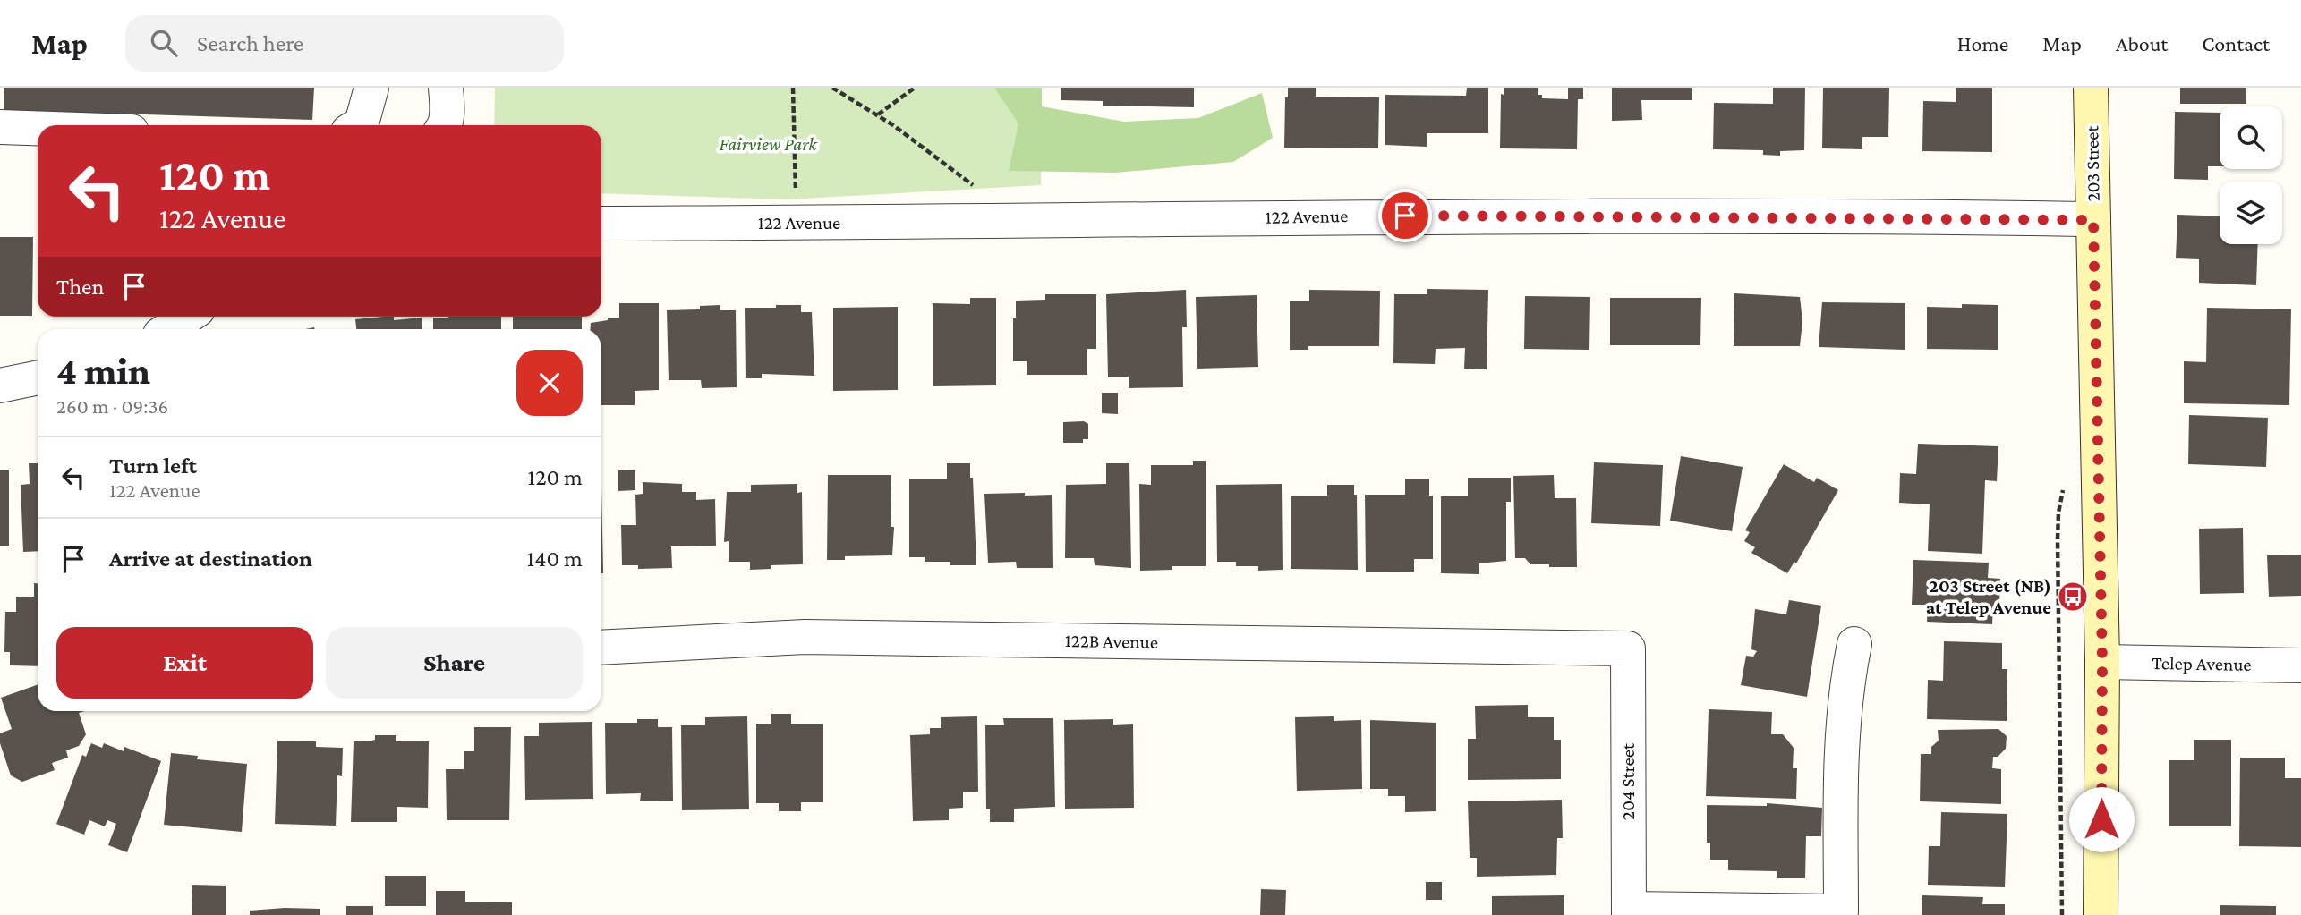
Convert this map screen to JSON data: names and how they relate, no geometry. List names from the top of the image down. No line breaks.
{"streets":{"main road":["203 Street"],"street":["122 Avenue","122B Avenue","Telep Avenue","204 Street"]},"crossings":[["203 Street","122 Avenue"],["203 Street","Telep Avenue"],["122B Avenue","204 Street"]],"parks":["Fairview Park"],"places":{"bus stop":["203 Street (NB) at Telep Avenue"]},"page":{"header":"Map","search":"Search here","nav":["Home","Map","About","Contact"],"turn":["120 m","122 Avenue"],"then":"Then","heading":["4 min","260 m · 09:36"],"list":[{"name":"Turn left","note":"122 Avenue","value":"120 m"},{"name":"Arrive at destination","value":"140 m"}],"buttons":["Exit","Share"]}}
